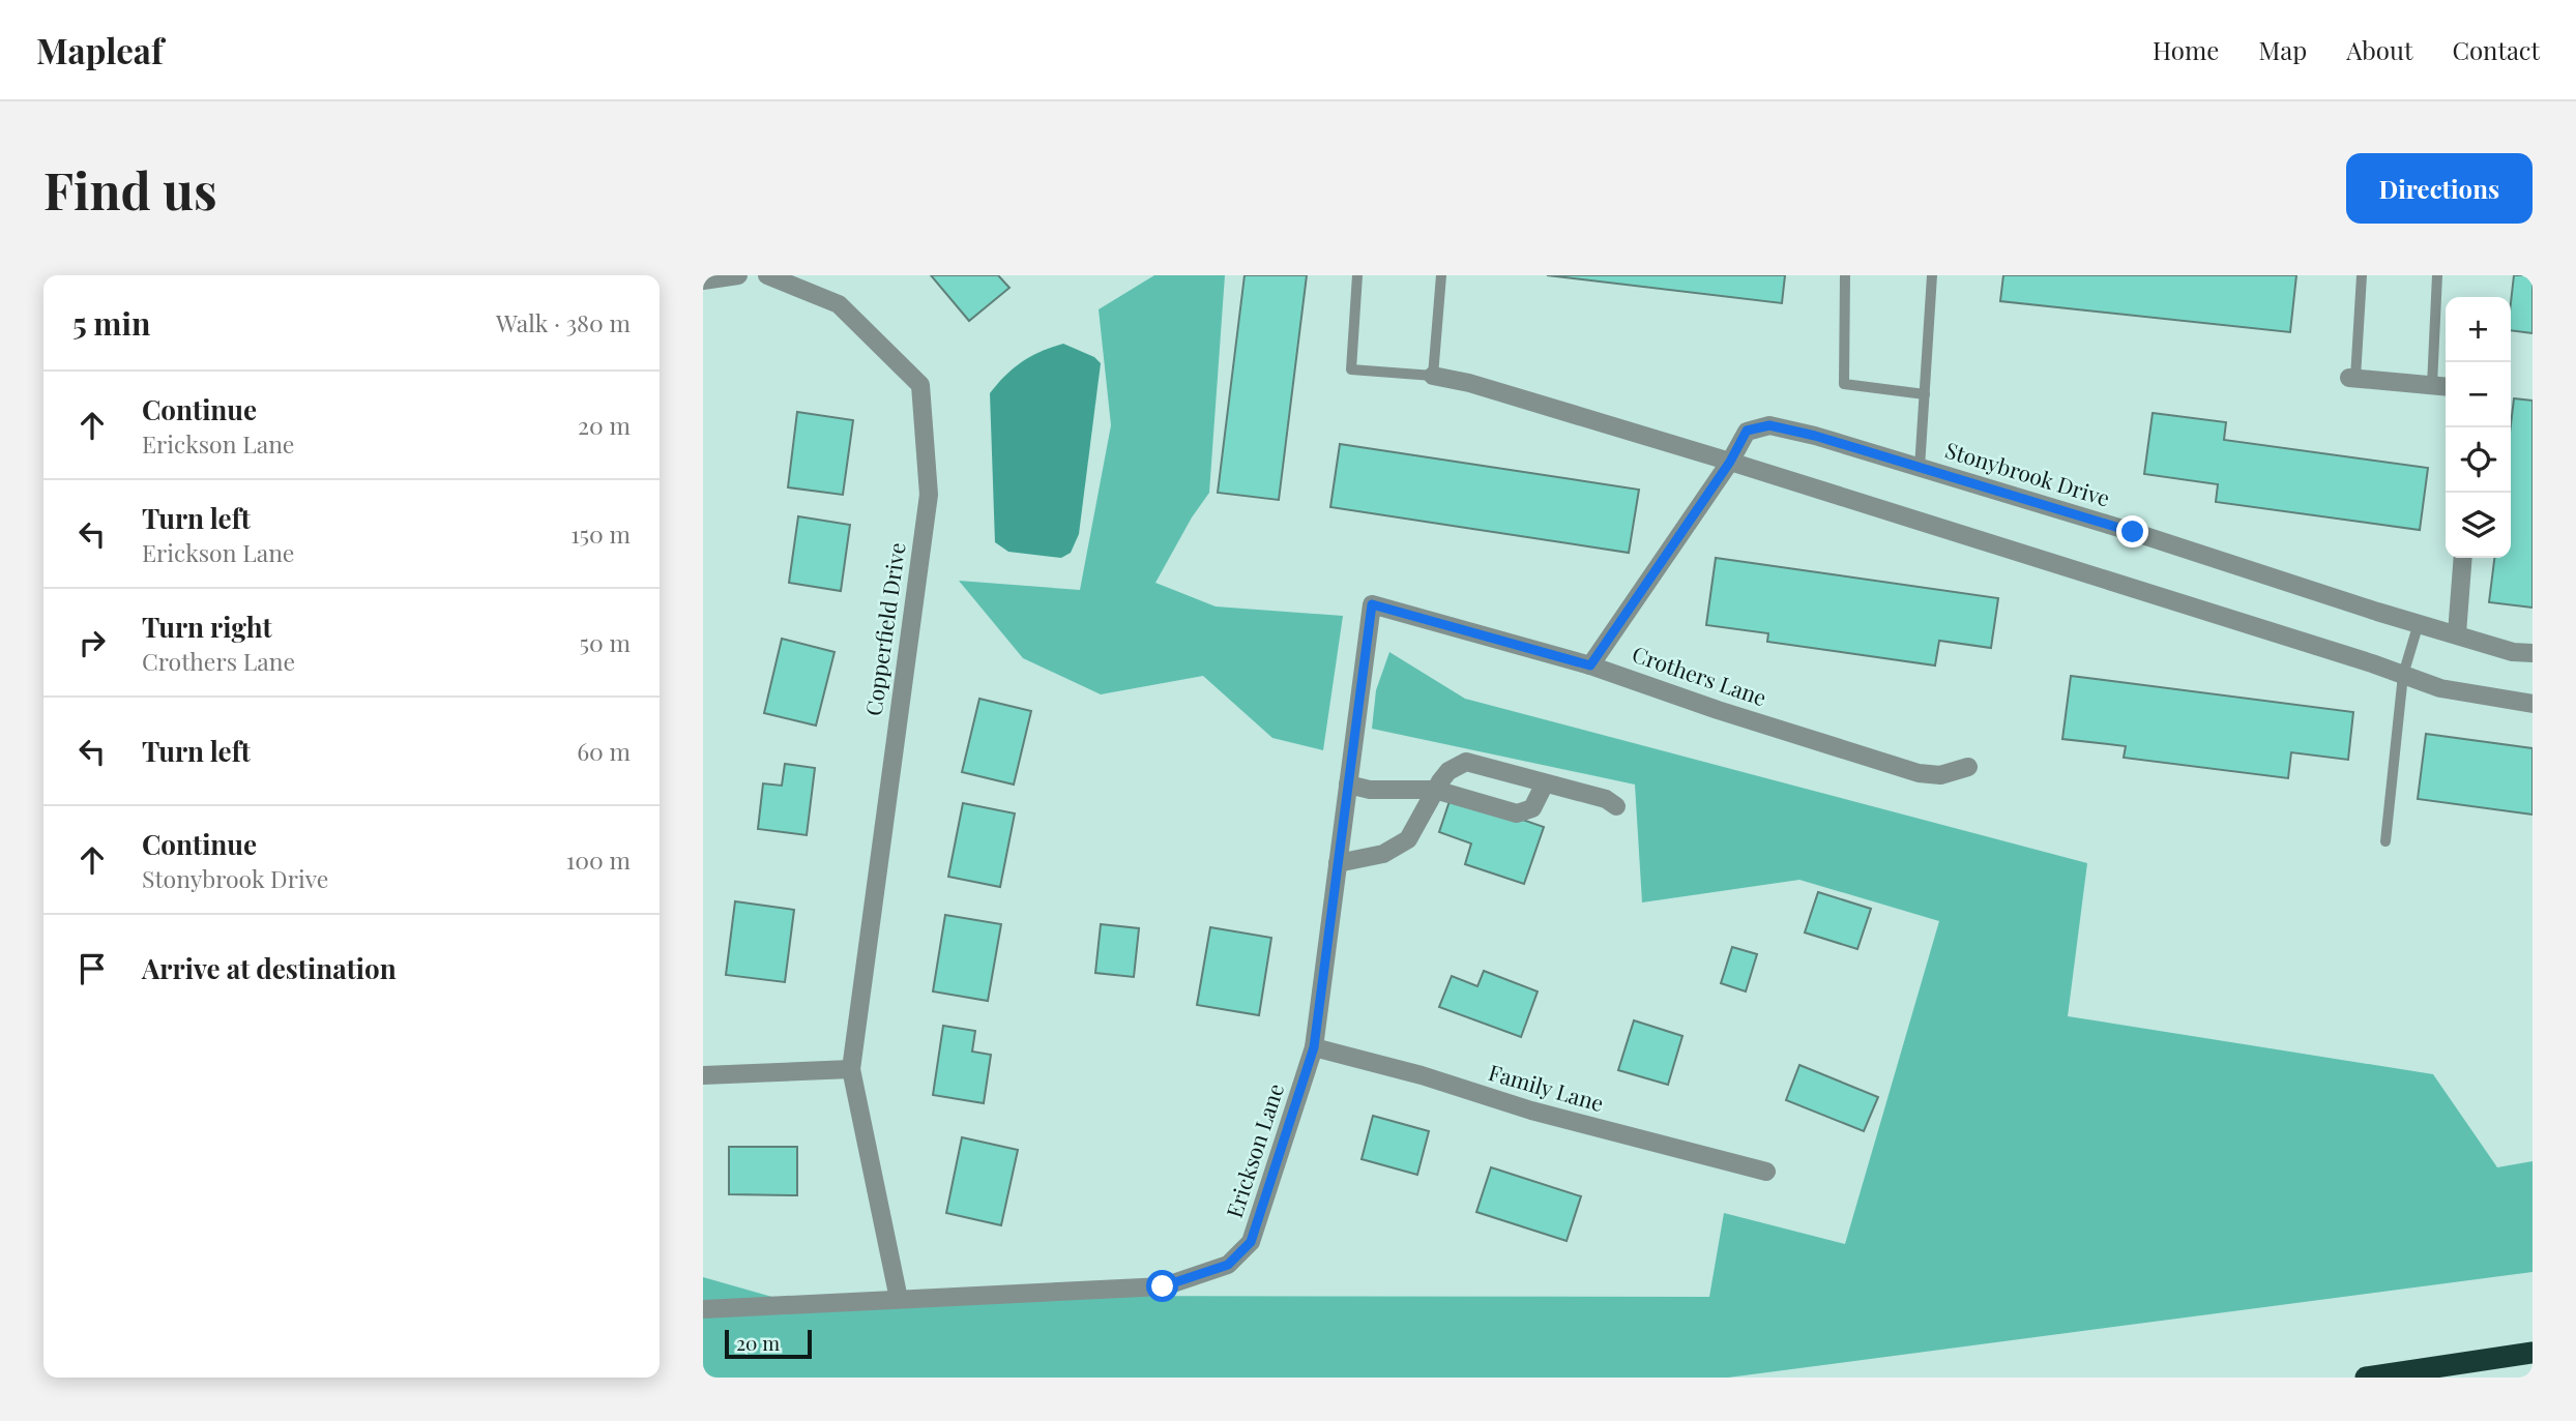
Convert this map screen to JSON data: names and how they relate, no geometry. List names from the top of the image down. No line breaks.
{"streets":{"street":["Stonybrook Drive","Copperfield Drive","Crothers Lane","Family Lane","Erickson Lane"]},"crossings":[["Stonybrook Drive","Crothers Lane"],["Copperfield Drive","Erickson Lane"],["Crothers Lane","Erickson Lane"],["Family Lane","Erickson Lane"]],"scale_bar":"20 m","page":{"header":"Mapleaf","nav":["Home","Map","About","Contact"],"buttons":"Directions","title":"Find us","heading":["5 min","Walk · 380 m"],"map_buttons":["+","−"],"list":[["Continue","Erickson Lane","20 m"],["Turn left","Erickson Lane","150 m"],["Turn right","Crothers Lane","50 m"],["Turn left","60 m"],["Continue","Stonybrook Drive","100 m"],"Arrive at destination"],"scale":"20 m"}}
